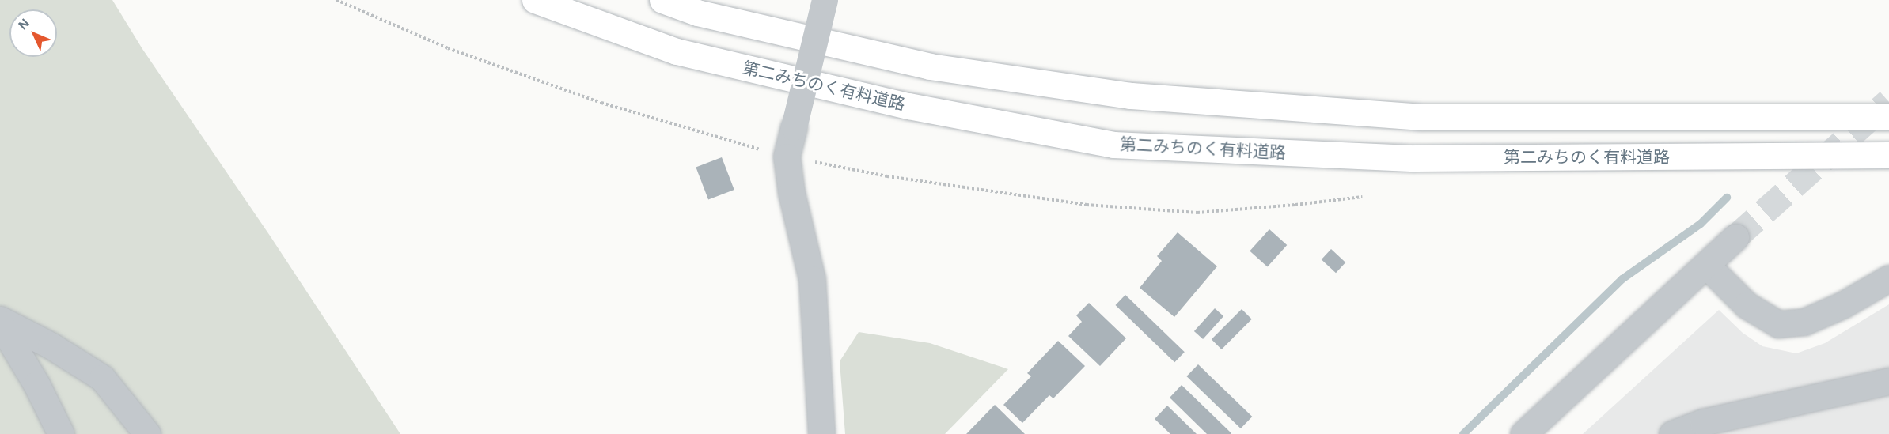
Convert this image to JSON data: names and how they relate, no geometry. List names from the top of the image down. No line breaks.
{"streets":{"highway":["第二みちのく有料道路"]},"north":"top left"}
